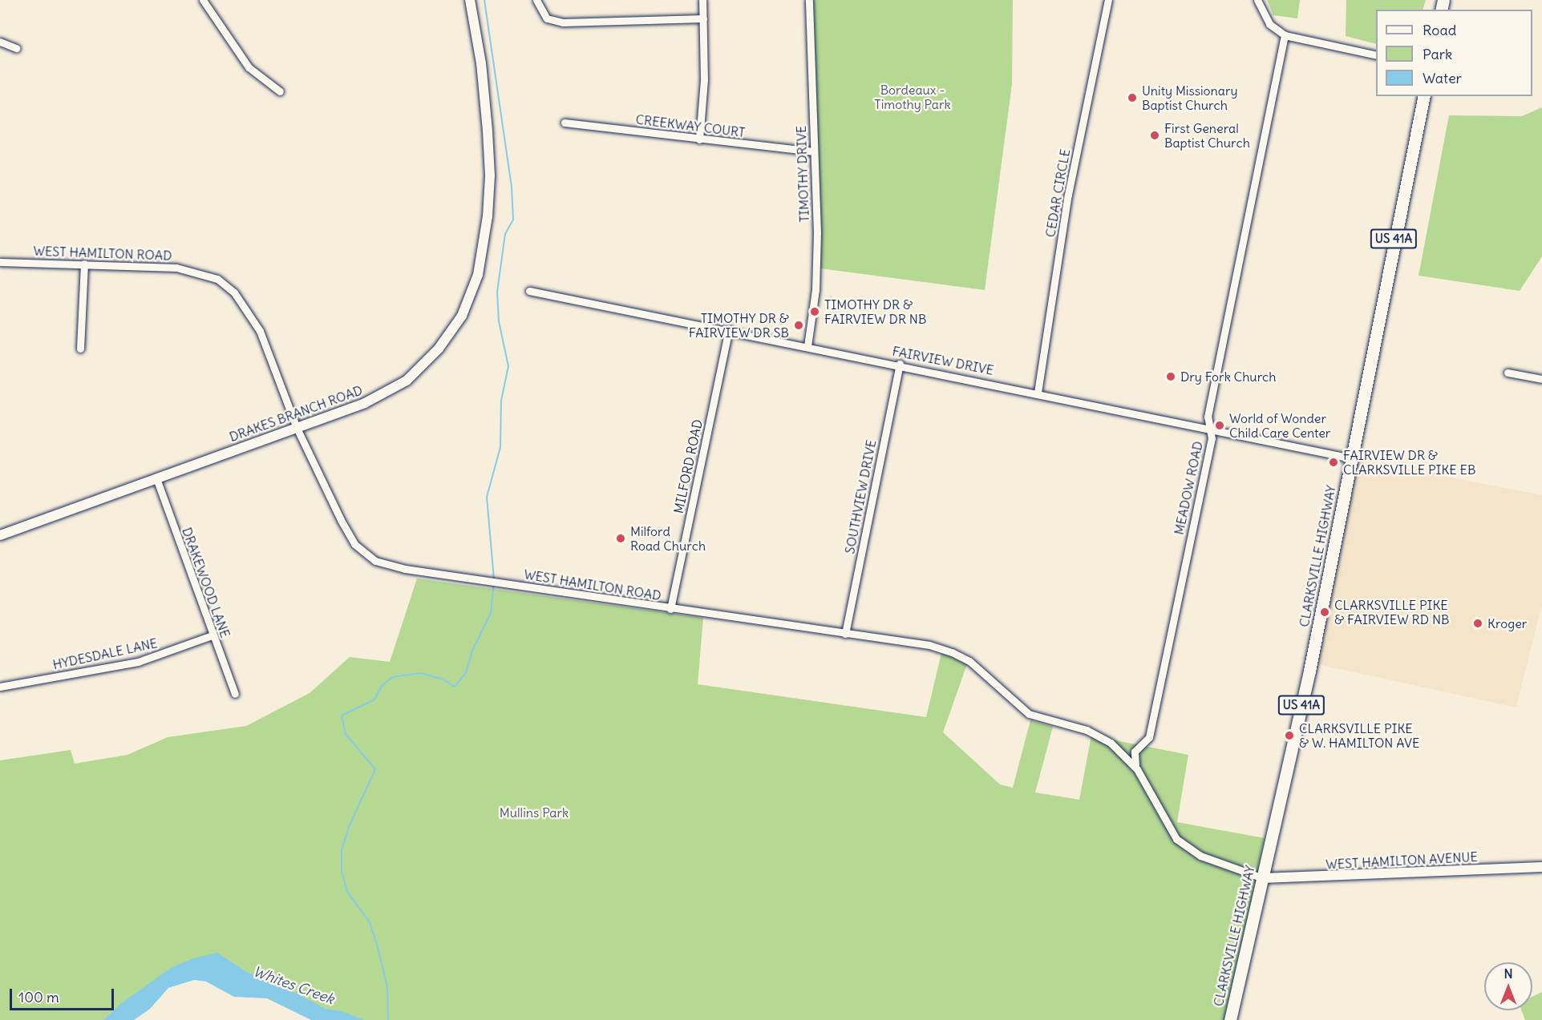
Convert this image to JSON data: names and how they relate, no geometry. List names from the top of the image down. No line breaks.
{"streets":{"main road":["US 41A","CLARKSVILLE HIGHWAY"],"street":["CREEKWAY COURT","TIMOTHY DRIVE","CEDAR CIRCLE","WEST HAMILTON ROAD","FAIRVIEW DRIVE","DRAKES BRANCH ROAD","MILFORD ROAD","MEADOW ROAD","SOUTHVIEW DRIVE","DRAKEWOOD LANE","HYDESDALE LANE","WEST HAMILTON AVENUE"]},"crossings":[["CREEKWAY COURT","TIMOTHY DRIVE"],["TIMOTHY DRIVE","FAIRVIEW DRIVE"],["CEDAR CIRCLE","FAIRVIEW DRIVE"],["WEST HAMILTON ROAD","DRAKES BRANCH ROAD"],["WEST HAMILTON ROAD","MILFORD ROAD"],["WEST HAMILTON ROAD","MEADOW ROAD"],["WEST HAMILTON ROAD","SOUTHVIEW DRIVE"],["WEST HAMILTON ROAD","CLARKSVILLE HIGHWAY"],["WEST HAMILTON ROAD","WEST HAMILTON AVENUE"],["FAIRVIEW DRIVE","MILFORD ROAD"],["FAIRVIEW DRIVE","MEADOW ROAD"],["FAIRVIEW DRIVE","SOUTHVIEW DRIVE"],["FAIRVIEW DRIVE","CLARKSVILLE HIGHWAY"],["DRAKES BRANCH ROAD","DRAKEWOOD LANE"],["CLARKSVILLE HIGHWAY","WEST HAMILTON AVENUE"],["DRAKEWOOD LANE","HYDESDALE LANE"]],"water":["Whites Creek"],"parks":["Bordeaux - Timothy Park","Mullins Park"],"places":["Unity Missionary Baptist Church","First General Baptist Church","TIMOTHY DR & FAIRVIEW DR NB","TIMOTHY DR & FAIRVIEW DR SB","Dry Fork Church","World of Wonder Child Care Center","FAIRVIEW DR & CLARKSVILLE PIKE EB","Milford Road Church","CLARKSVILLE PIKE & FAIRVIEW RD NB","Kroger","CLARKSVILLE PIKE & W. HAMILTON AVE"],"legend":["Road","Park","Water"],"scale_bar":"100 m","north":"top"}
